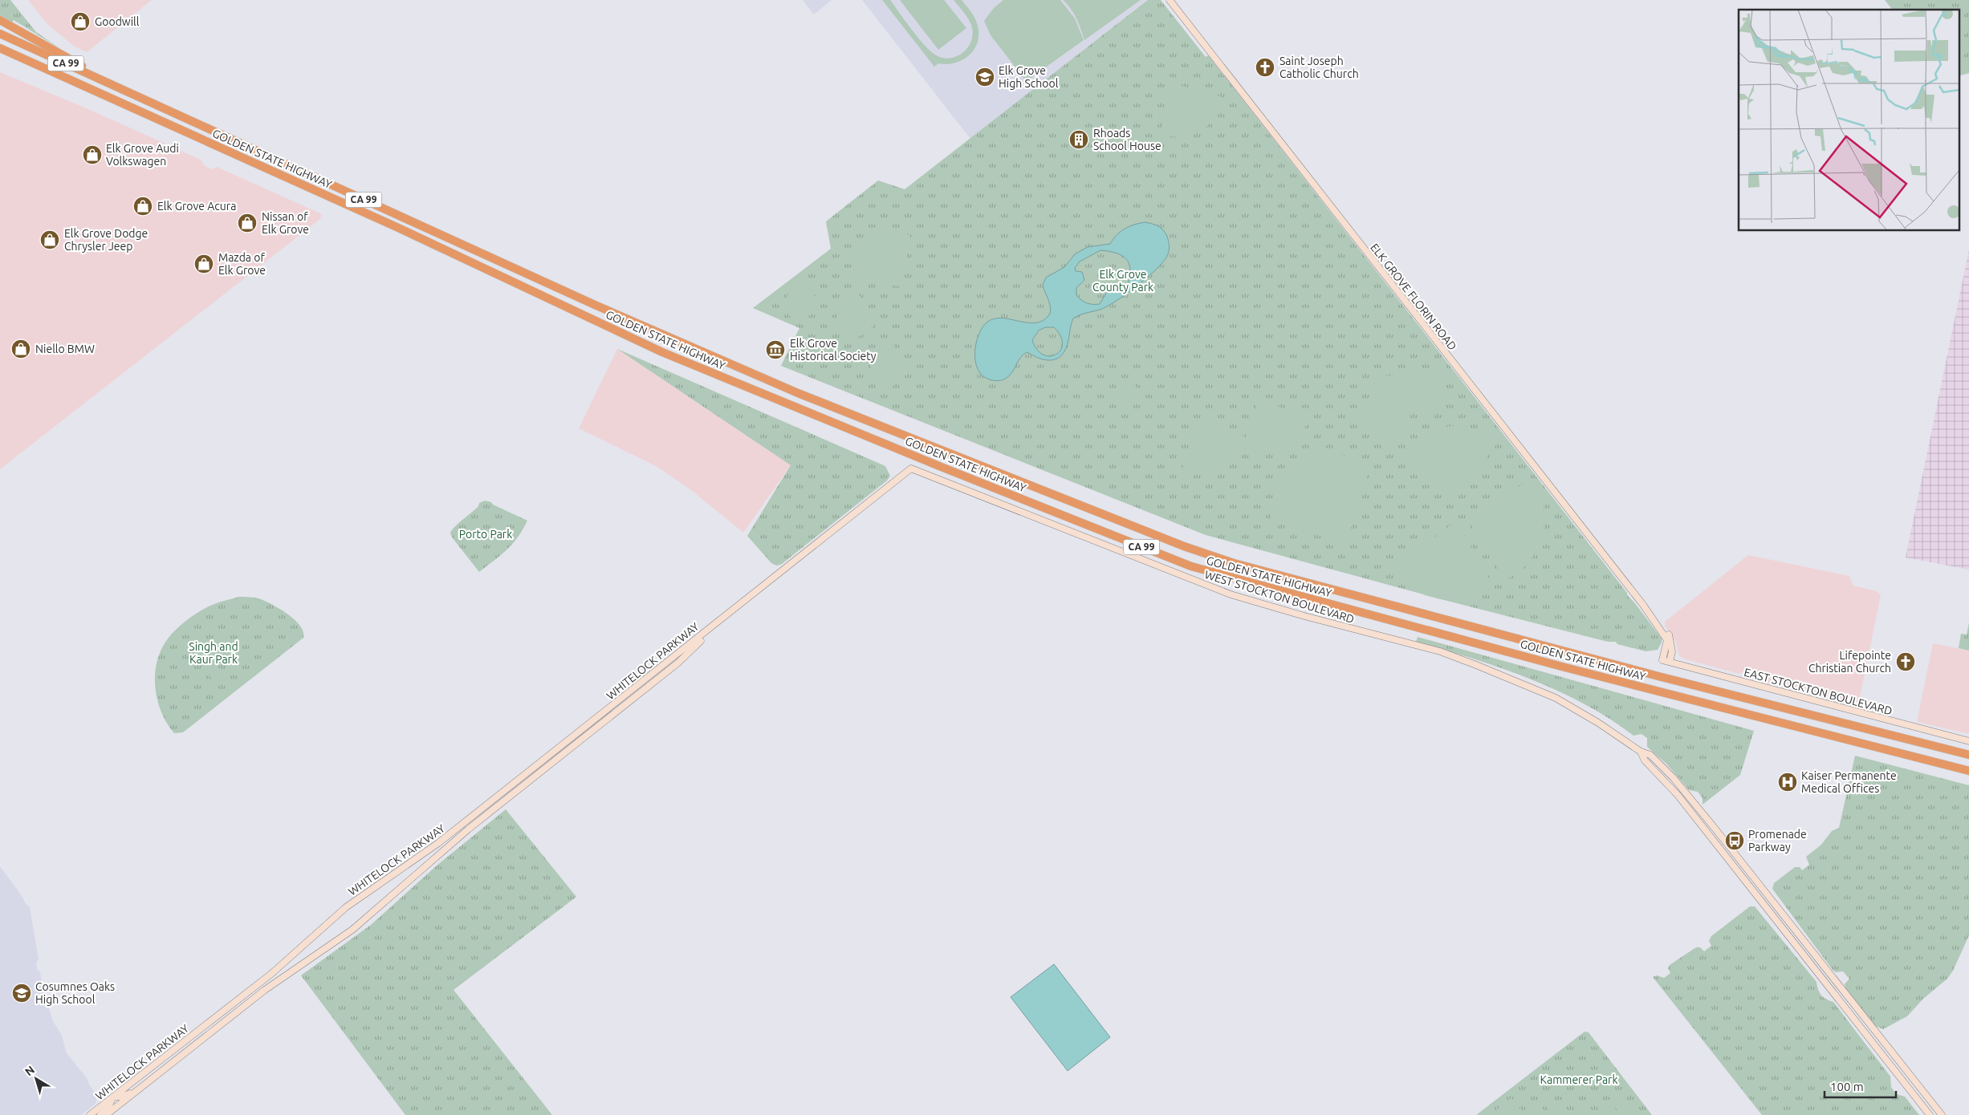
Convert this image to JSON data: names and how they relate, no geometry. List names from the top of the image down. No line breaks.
{"streets":{"highway":["CA 99","GOLDEN STATE HIGHWAY"],"main road":["ELK GROVE FLORIN ROAD","WEST STOCKTON BOULEVARD","WHITELOCK PARKWAY","EAST STOCKTON BOULEVARD"]},"crossings":[["ELK GROVE FLORIN ROAD","EAST STOCKTON BOULEVARD"],["WEST STOCKTON BOULEVARD","WHITELOCK PARKWAY"]],"parks":["Elk Grove County Park","Porto Park","Singh and Kaur Park","Kammerer Park"],"places":{"shop":["Goodwill","Elk Grove Audi Volkswagen","Elk Grove Acura","Nissan of Elk Grove","Elk Grove Dodge Chrysler Jeep","Mazda of Elk Grove","Niello BMW"],"church":["Saint Joseph Catholic Church","Lifepointe Christian Church"],"school or university":["Elk Grove High School","Cosumnes Oaks High School"],"building":["Rhoads School House"],"museum":["Elk Grove Historical Society"],"hospital":["Kaiser Permanente Medical Offices"],"bus stop":["Promenade Parkway"]},"scale_bar":"100 m","north":"top left"}
